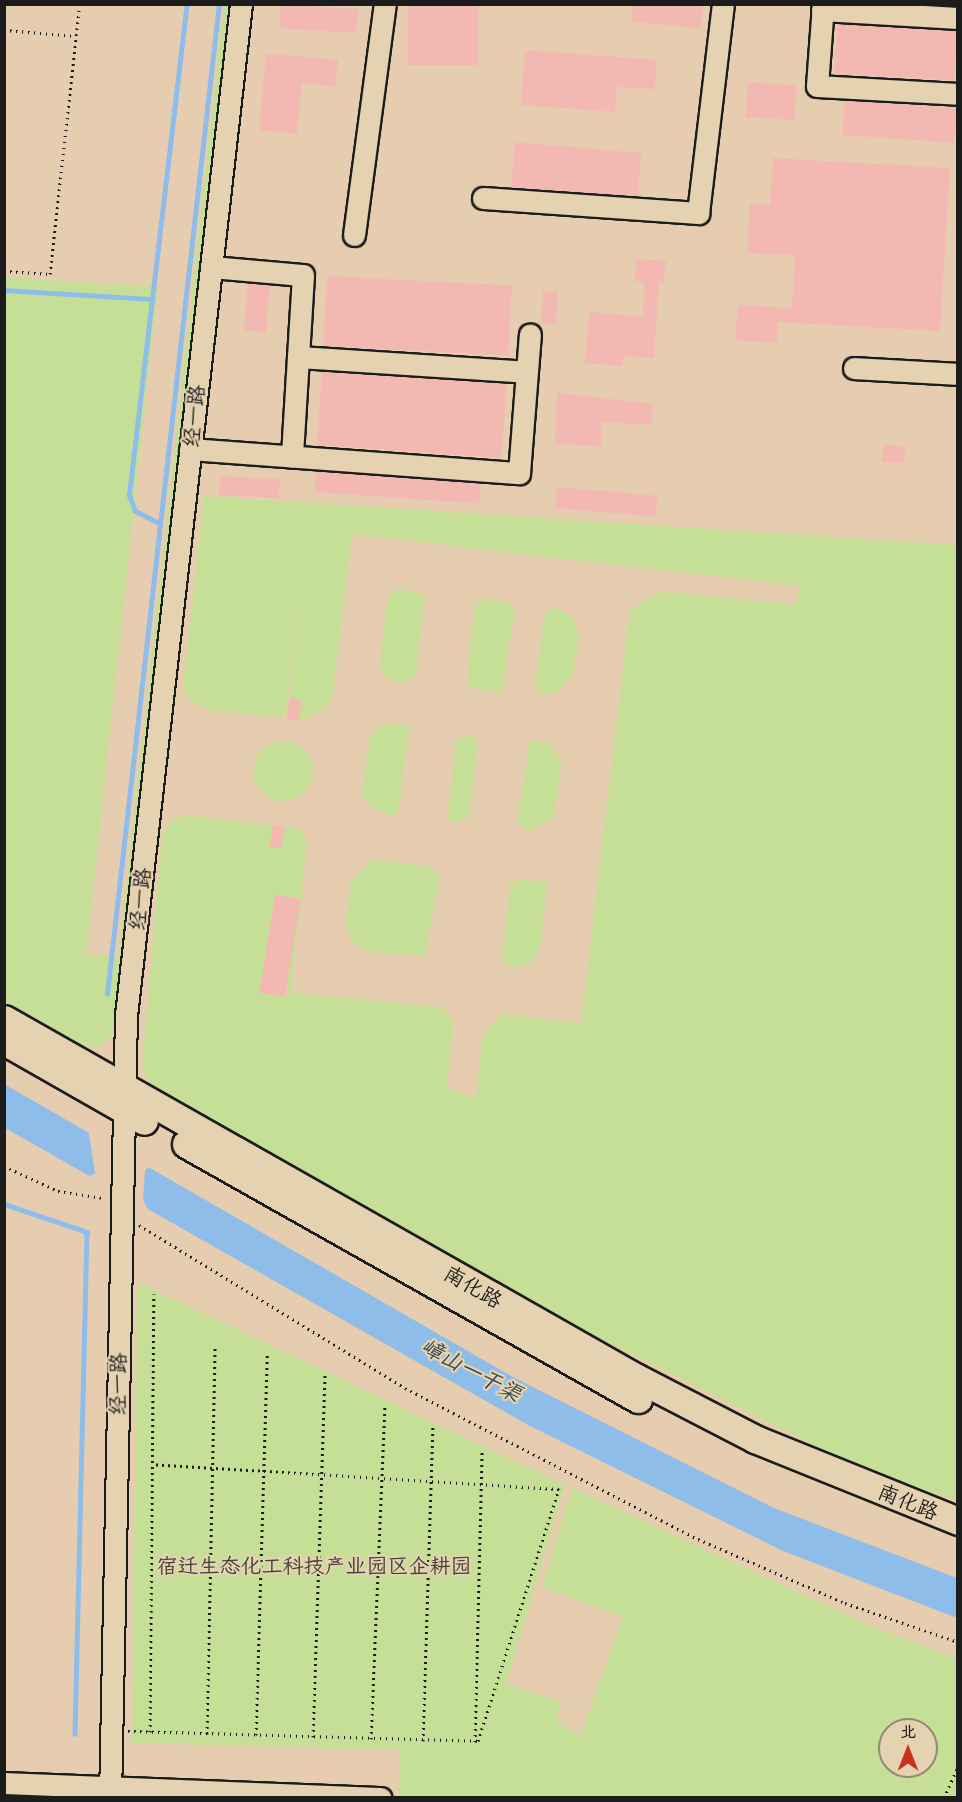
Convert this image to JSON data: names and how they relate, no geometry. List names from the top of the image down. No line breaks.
{"streets":{"main road":["南化路"],"street":["经一路"]},"crossings":[["经一路","南化路"]],"water":["嶂山一干渠"],"parks":["宿迁生态化工科技产业园区企耕园"],"north":"top"}
